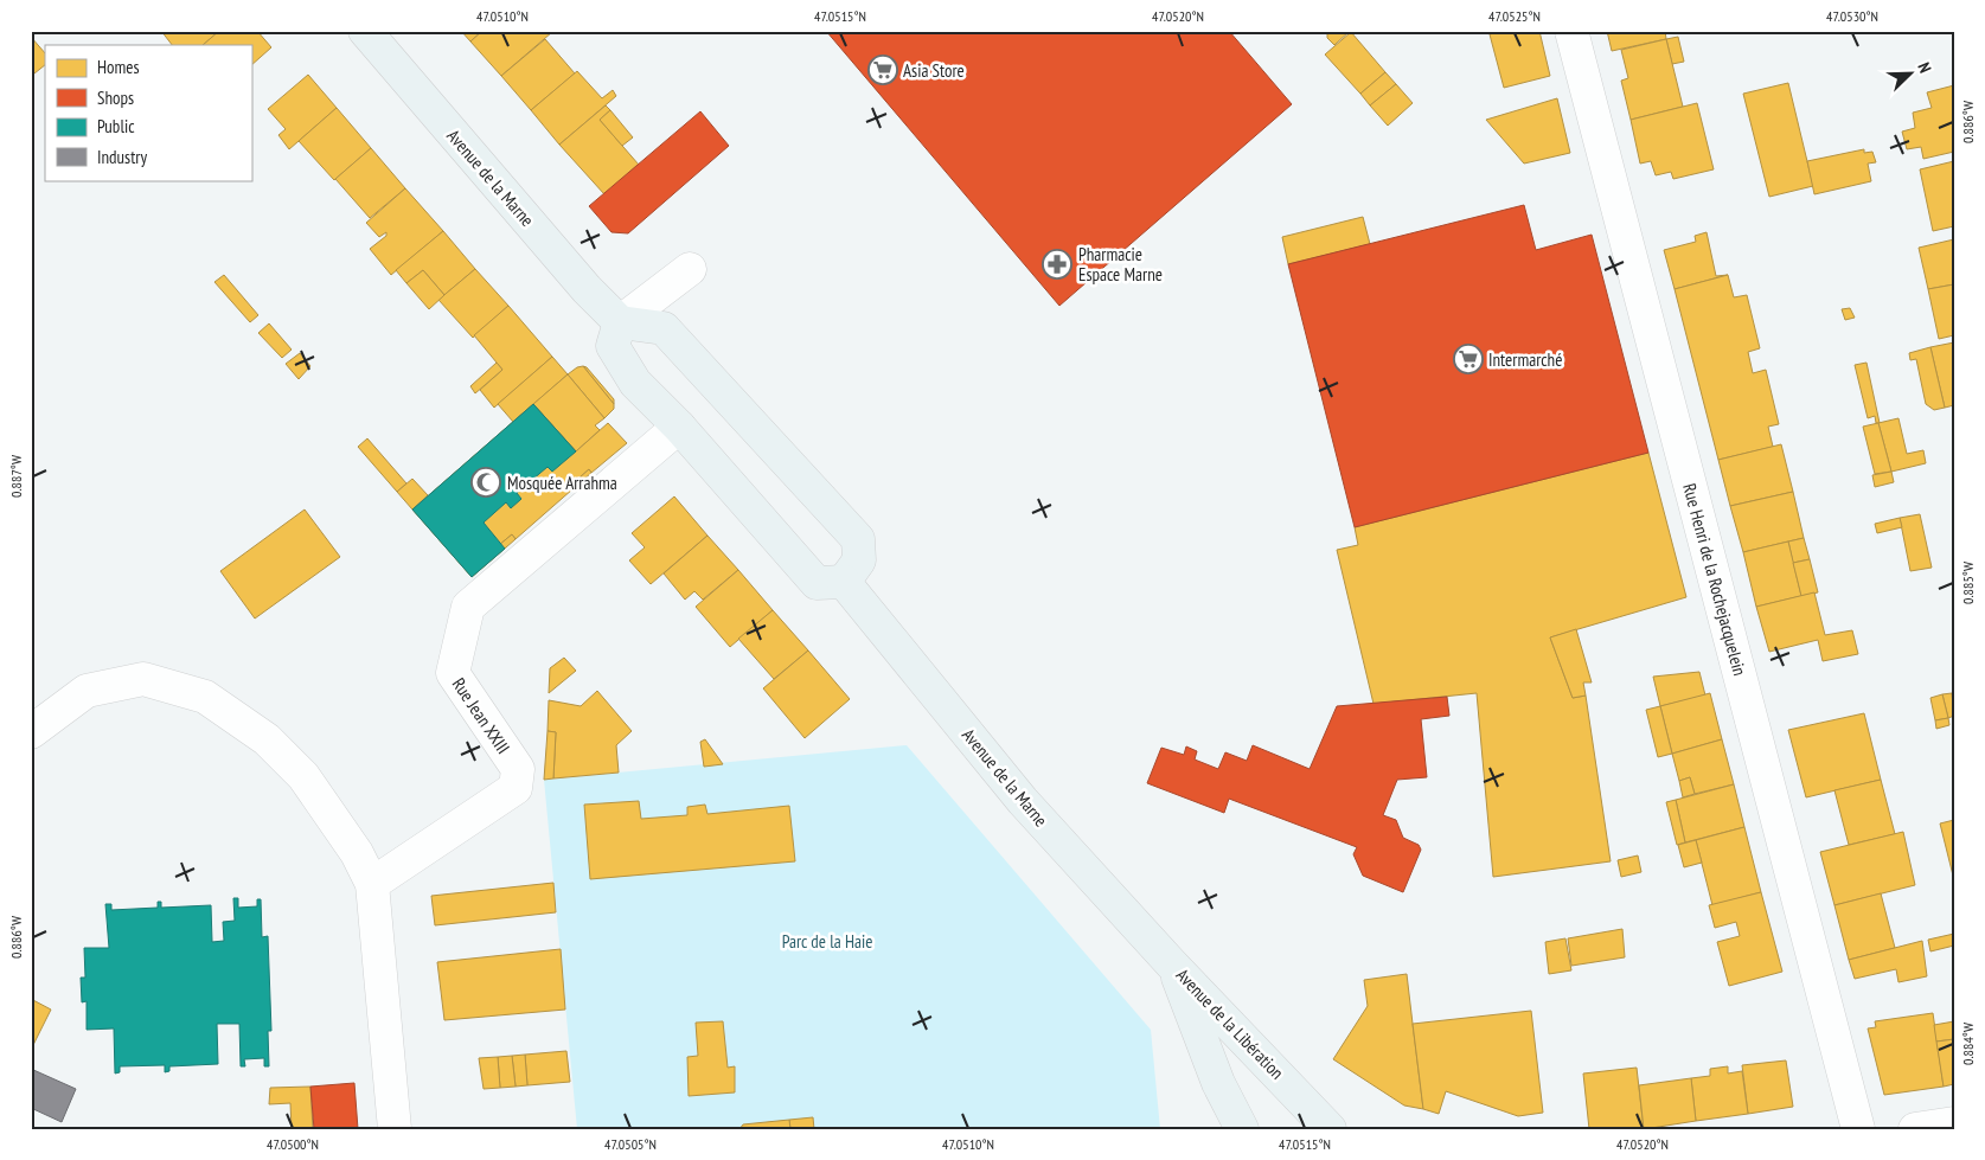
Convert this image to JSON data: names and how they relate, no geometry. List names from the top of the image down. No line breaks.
{"streets":{"main road":["Avenue de la Marne","Avenue de la Libération"],"street":["Rue Henri de la Rochejacquelein","Rue Jean XXIII"]},"crossings":[["Avenue de la Marne","Avenue de la Libération"]],"parks":["Parc de la Haie"],"places":{"supermarket":["Asia Store","Intermarché"],"pharmacy":["Pharmacie Espace Marne"],"mosque":["Mosquée Arrahma"]},"legend":["Homes","Shops","Public","Industry"],"north":"top right","coordinates":["47.0510°N","47.0515°N","47.0520°N","47.0525°N","47.0530°N","0.886°W","0.887°W","0.885°W","0.884°W","47.0500°N","47.0505°N"]}
